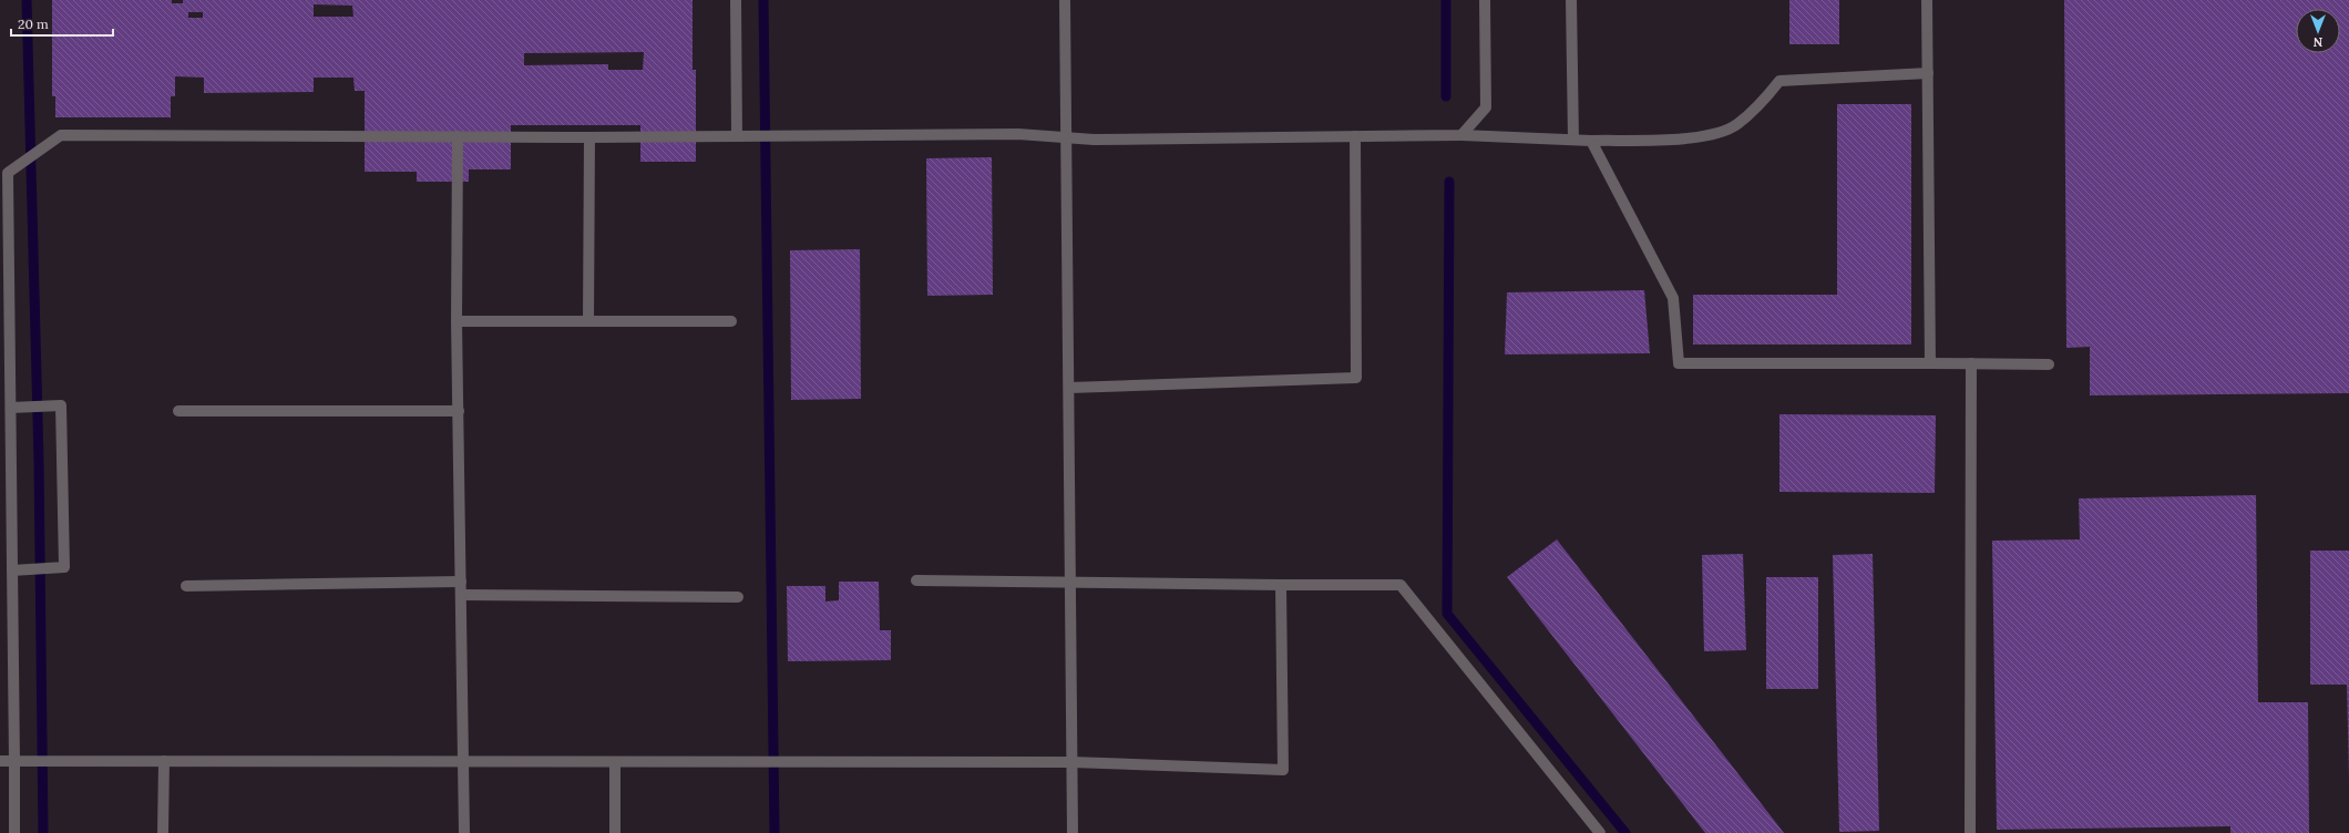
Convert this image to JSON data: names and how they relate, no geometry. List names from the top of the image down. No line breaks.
{"scale_bar":"20 m","north":"bottom"}
